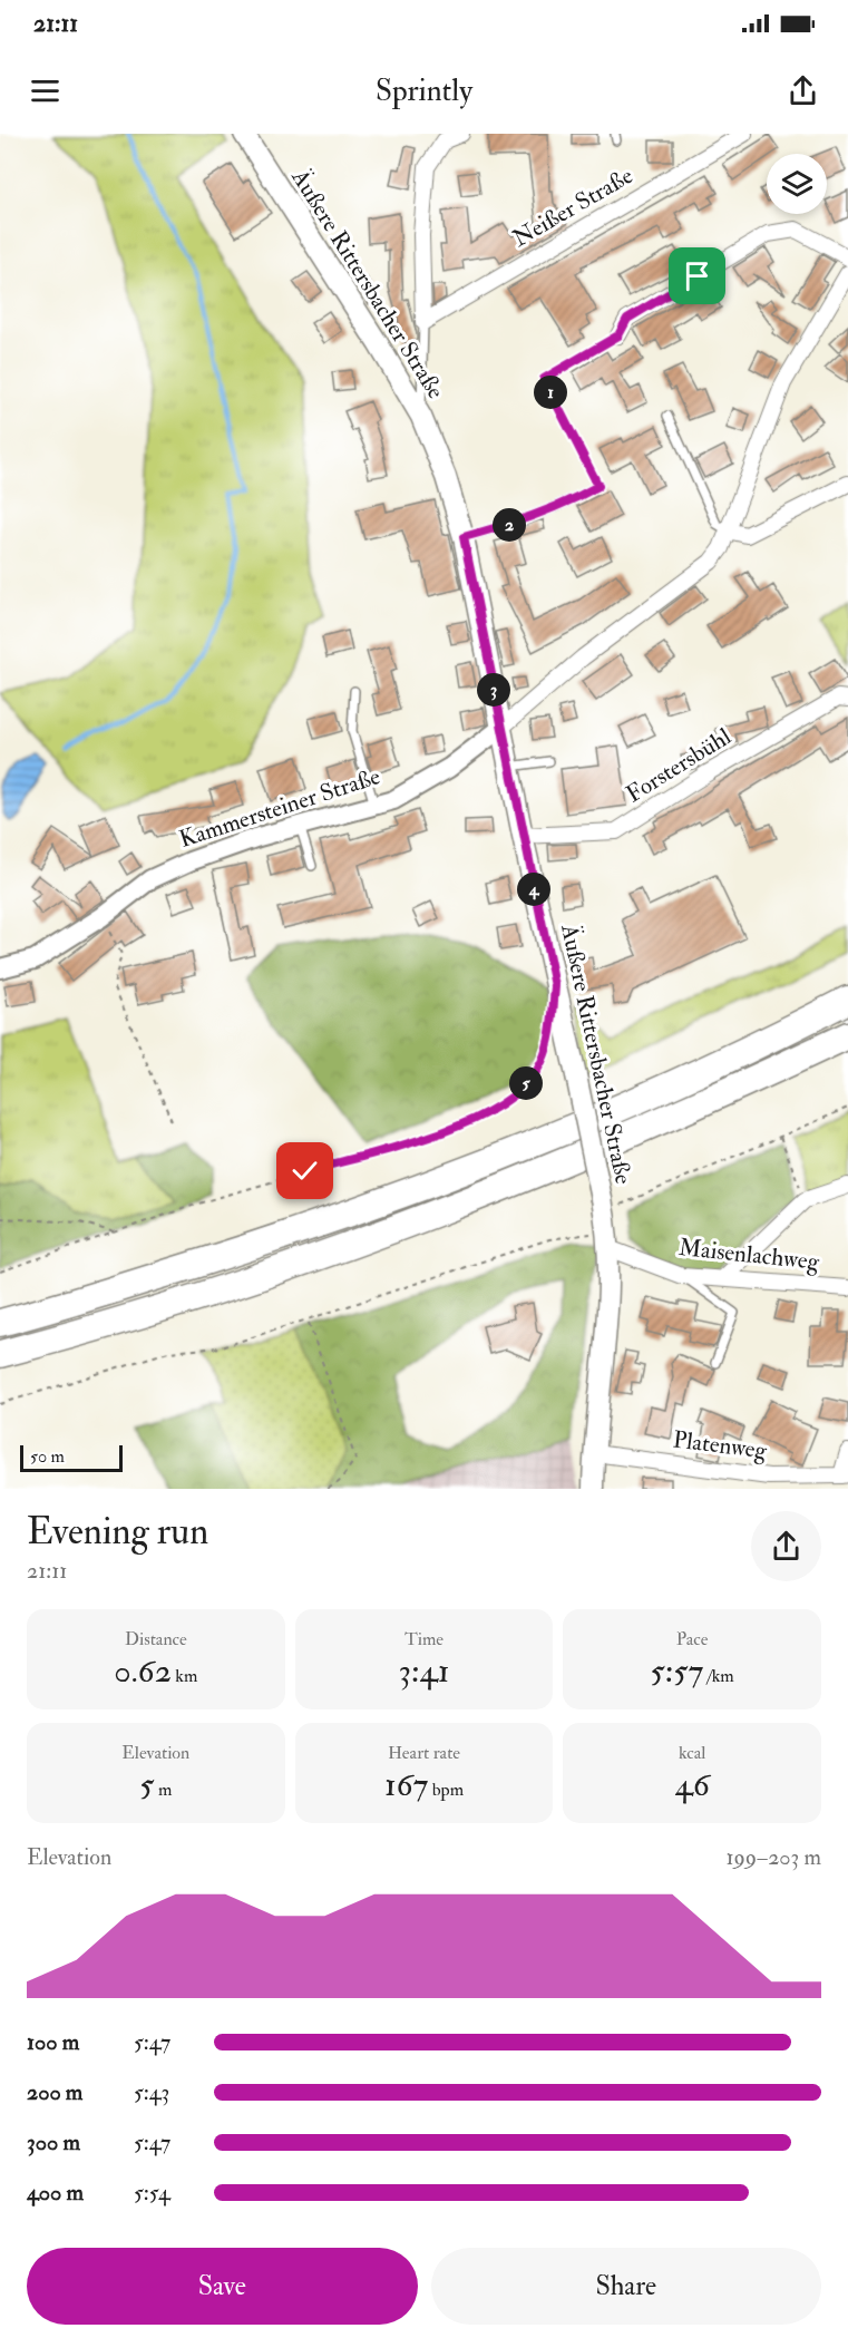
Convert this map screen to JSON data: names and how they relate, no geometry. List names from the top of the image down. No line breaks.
{"streets":{"main road":["Äußere Rittersbacher Straße"],"street":["Neißer Straße","Forstersbühl","Kammersteiner Straße","Maisenlachweg","Platenweg"]},"crossings":[["Äußere Rittersbacher Straße","Forstersbühl"],["Äußere Rittersbacher Straße","Kammersteiner Straße"],["Äußere Rittersbacher Straße","Maisenlachweg"],["Äußere Rittersbacher Straße","Platenweg"]],"scale_bar":"50 m","page":{"status":"21:11","header":"Sprintly","pins":["1","2","3","4","5"],"scale":"50 m","heading":["Evening run","21:11"],"stats":[["Distance","0.62 km"],["Time","3:41"],["Pace","5:57 /km"],["Elevation","5 m"],["Heart rate","167 bpm"],["kcal","46"]],"chart":["Elevation","199–203 m"],"list":[{"name":"100 m","note":"5:47"},{"name":"200 m","note":"5:43"},{"name":"300 m","note":"5:47"},{"name":"400 m","note":"5:54"}],"buttons":["Save","Share"]}}
